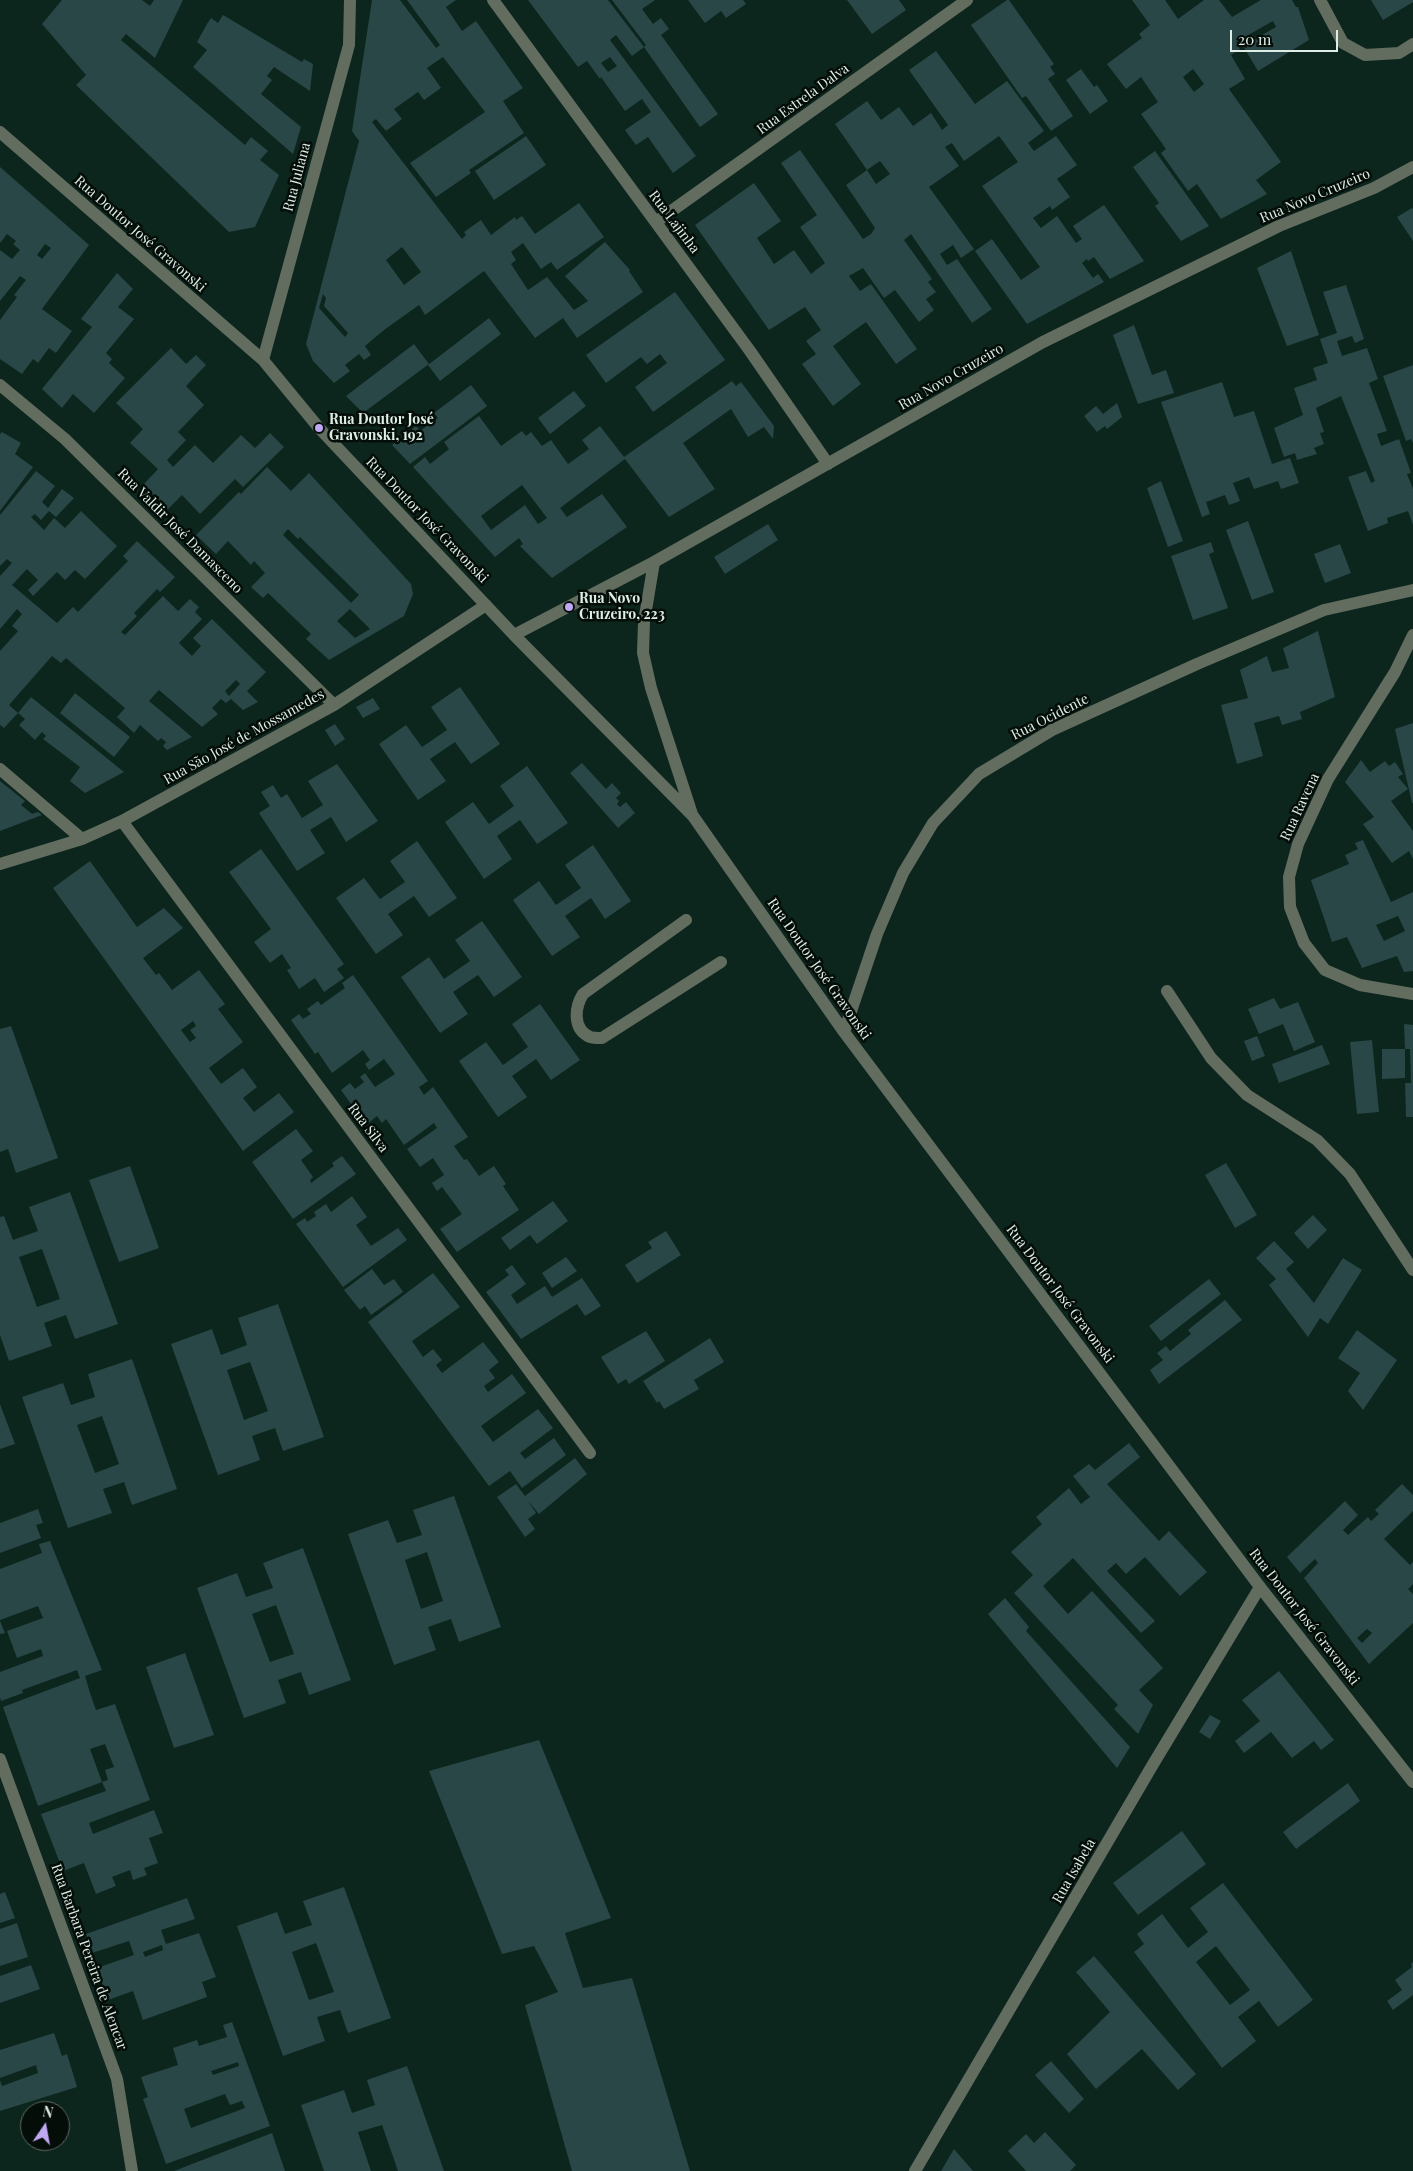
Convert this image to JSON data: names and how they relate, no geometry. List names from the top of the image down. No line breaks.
{"streets":{"street":["Rua Estrela Dalva","Rua Juliana","Rua Novo Cruzeiro","Rua Lajinha","Rua Doutor José Gravonski","Rua Valdir José Damasceno","Rua Ocidente","Rua São José de Mossamedes","Rua Ravena","Rua Silva","Rua Isabela","Rua Barbara Pereira de Alencar"]},"crossings":[["Rua Estrela Dalva","Rua Lajinha"],["Rua Juliana","Rua Doutor José Gravonski"],["Rua Novo Cruzeiro","Rua Lajinha"],["Rua Novo Cruzeiro","Rua Doutor José Gravonski"],["Rua Doutor José Gravonski","Rua Ocidente"],["Rua Doutor José Gravonski","Rua São José de Mossamedes"],["Rua Doutor José Gravonski","Rua Isabela"],["Rua Valdir José Damasceno","Rua São José de Mossamedes"],["Rua São José de Mossamedes","Rua Silva"]],"places":["Rua Doutor José Gravonski, 192","Rua Novo Cruzeiro, 223"],"scale_bar":"20 m","north":"top"}
